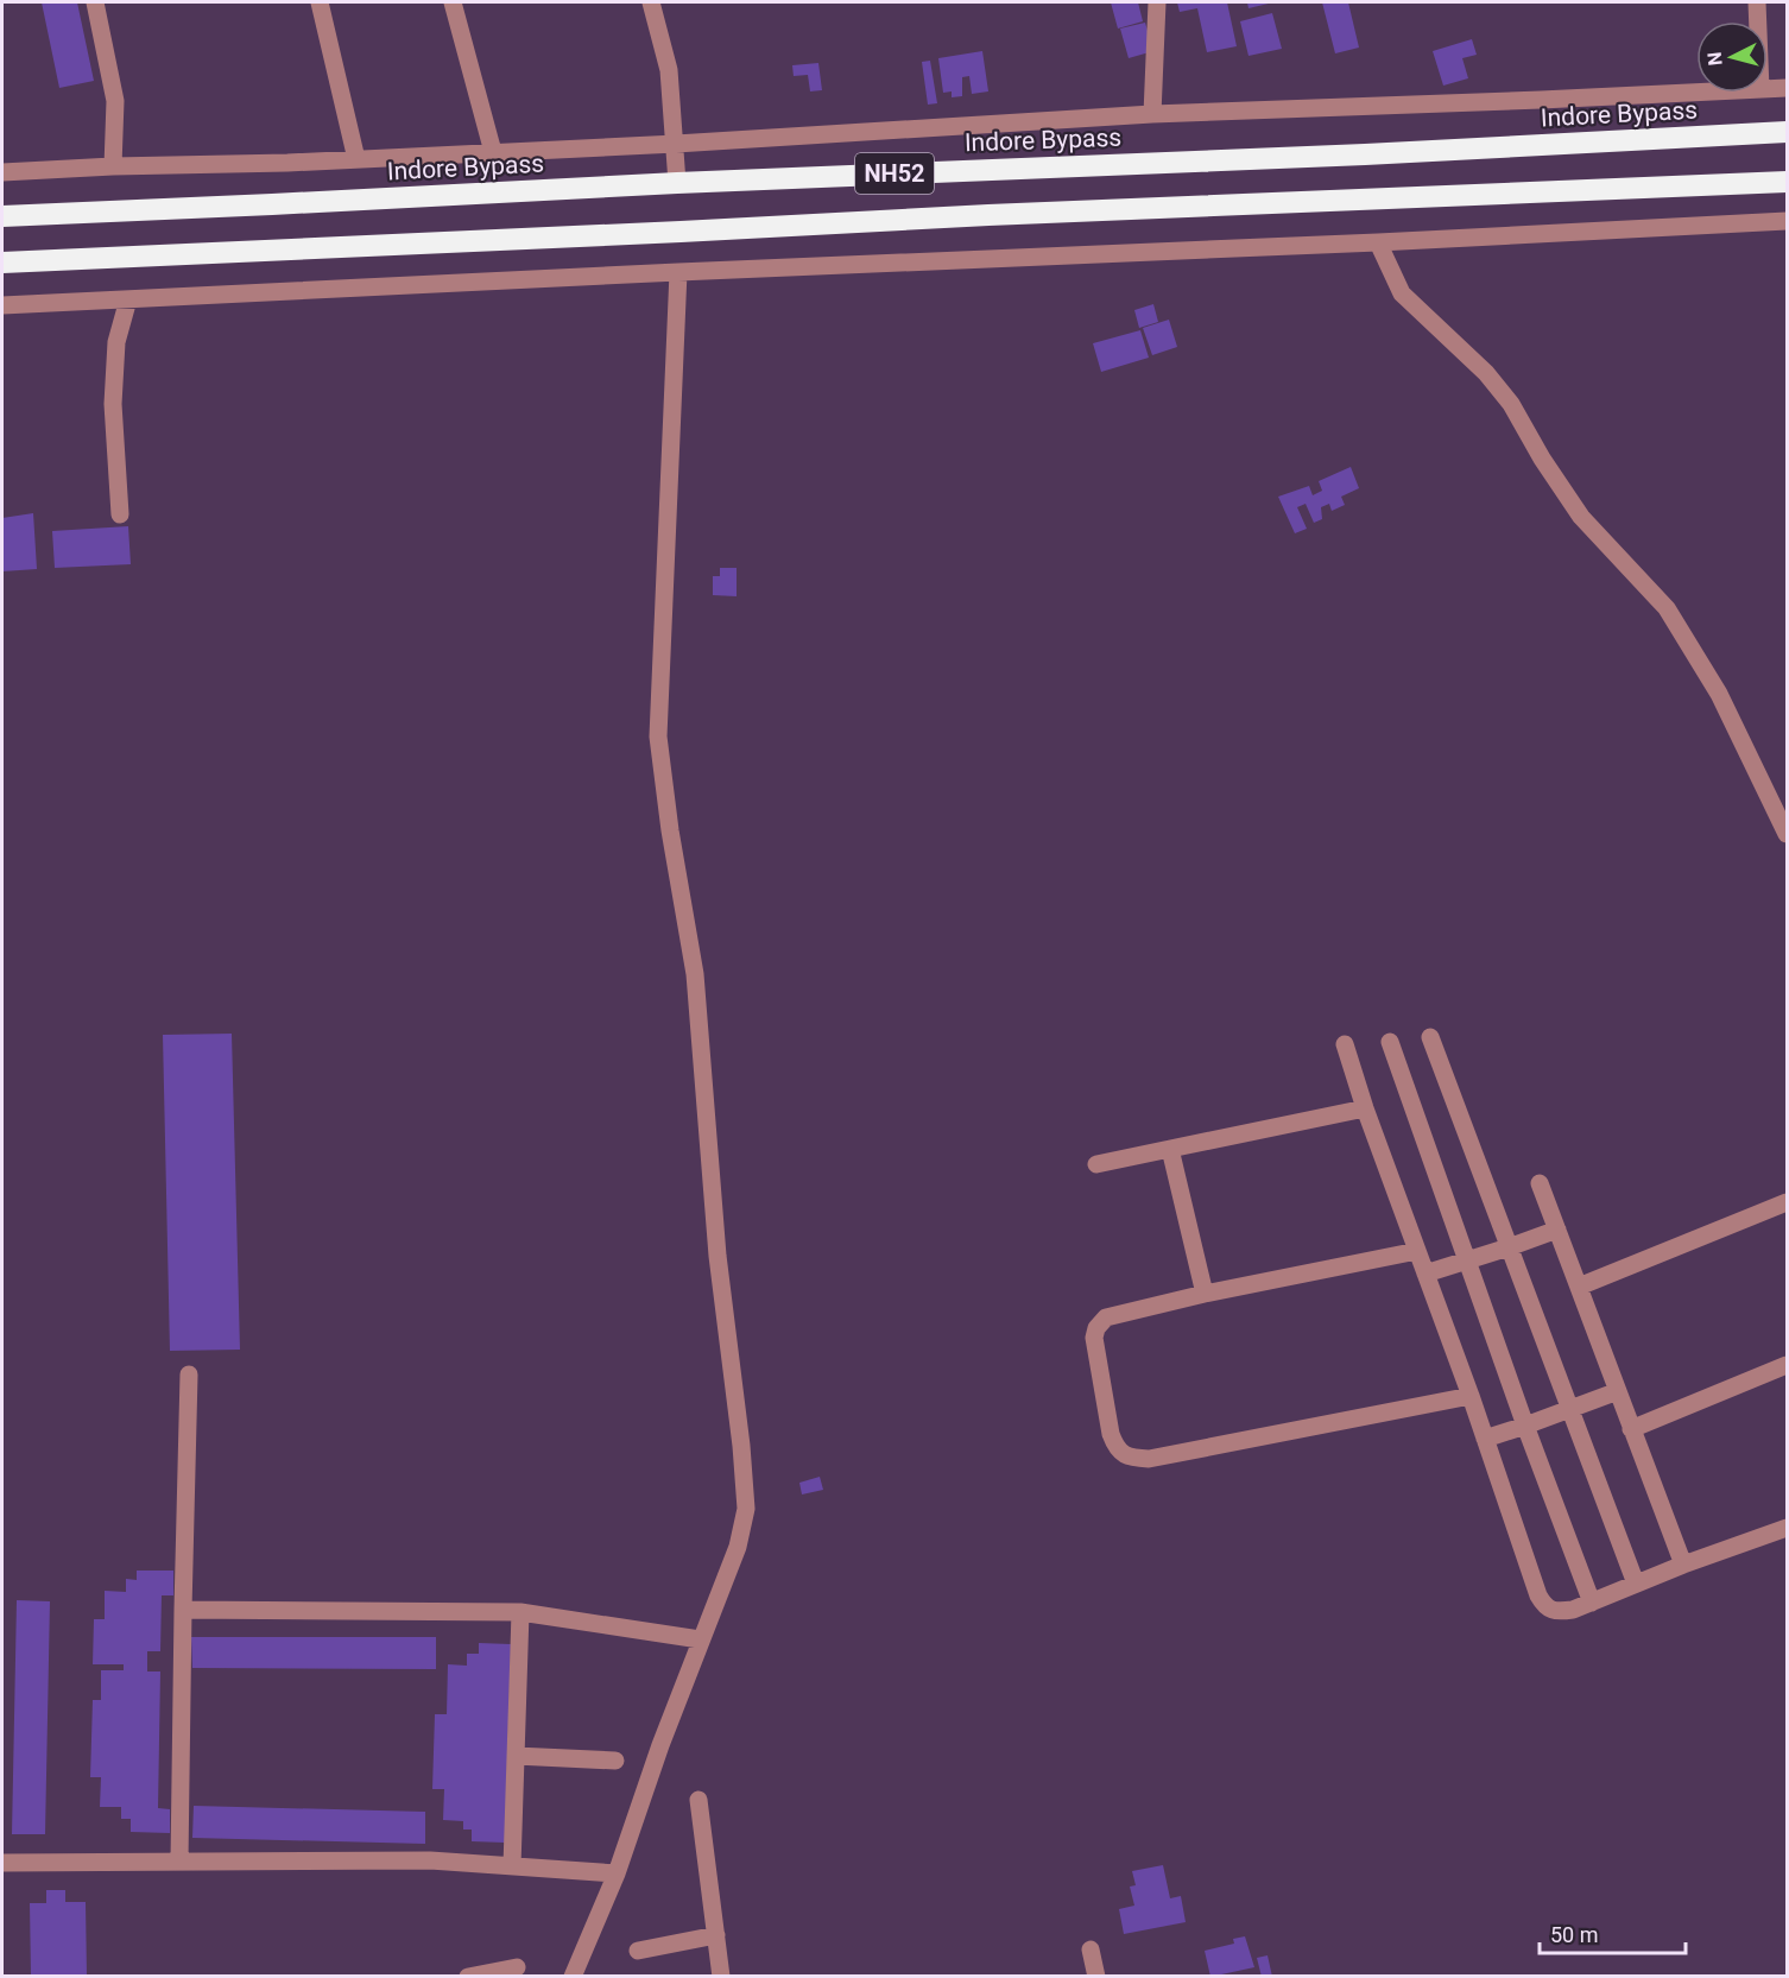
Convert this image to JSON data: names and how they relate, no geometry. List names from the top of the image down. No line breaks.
{"streets":{"highway":["Indore Bypass","NH52"]},"scale_bar":"50 m","north":"left"}
